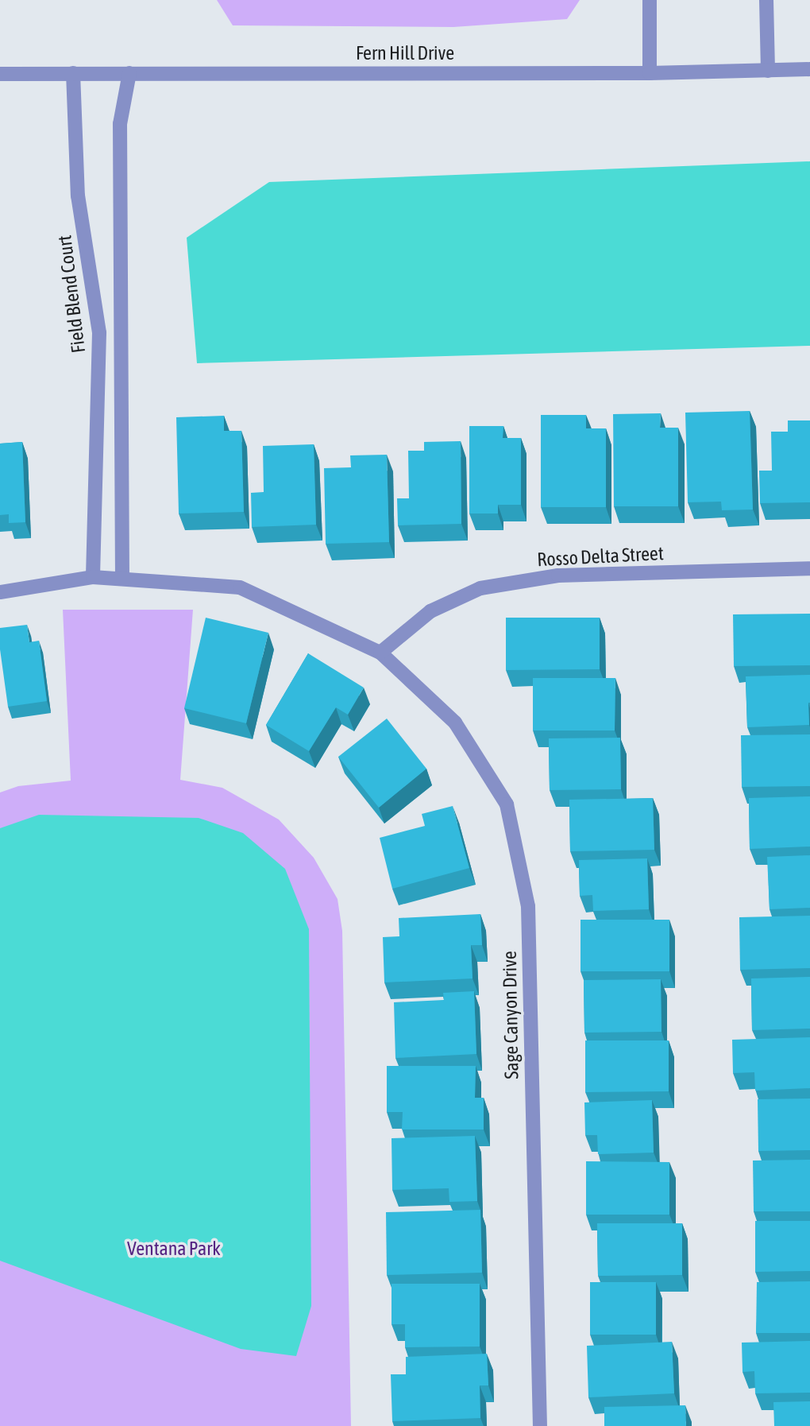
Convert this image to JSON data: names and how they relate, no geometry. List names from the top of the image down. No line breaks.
{"streets":{"street":["Fern Hill Drive","Field Blend Court","Rosso Delta Street","Sage Canyon Drive"]},"crossings":[["Fern Hill Drive","Field Blend Court"],["Field Blend Court","Sage Canyon Drive"],["Rosso Delta Street","Sage Canyon Drive"]],"parks":["Ventana Park"]}
